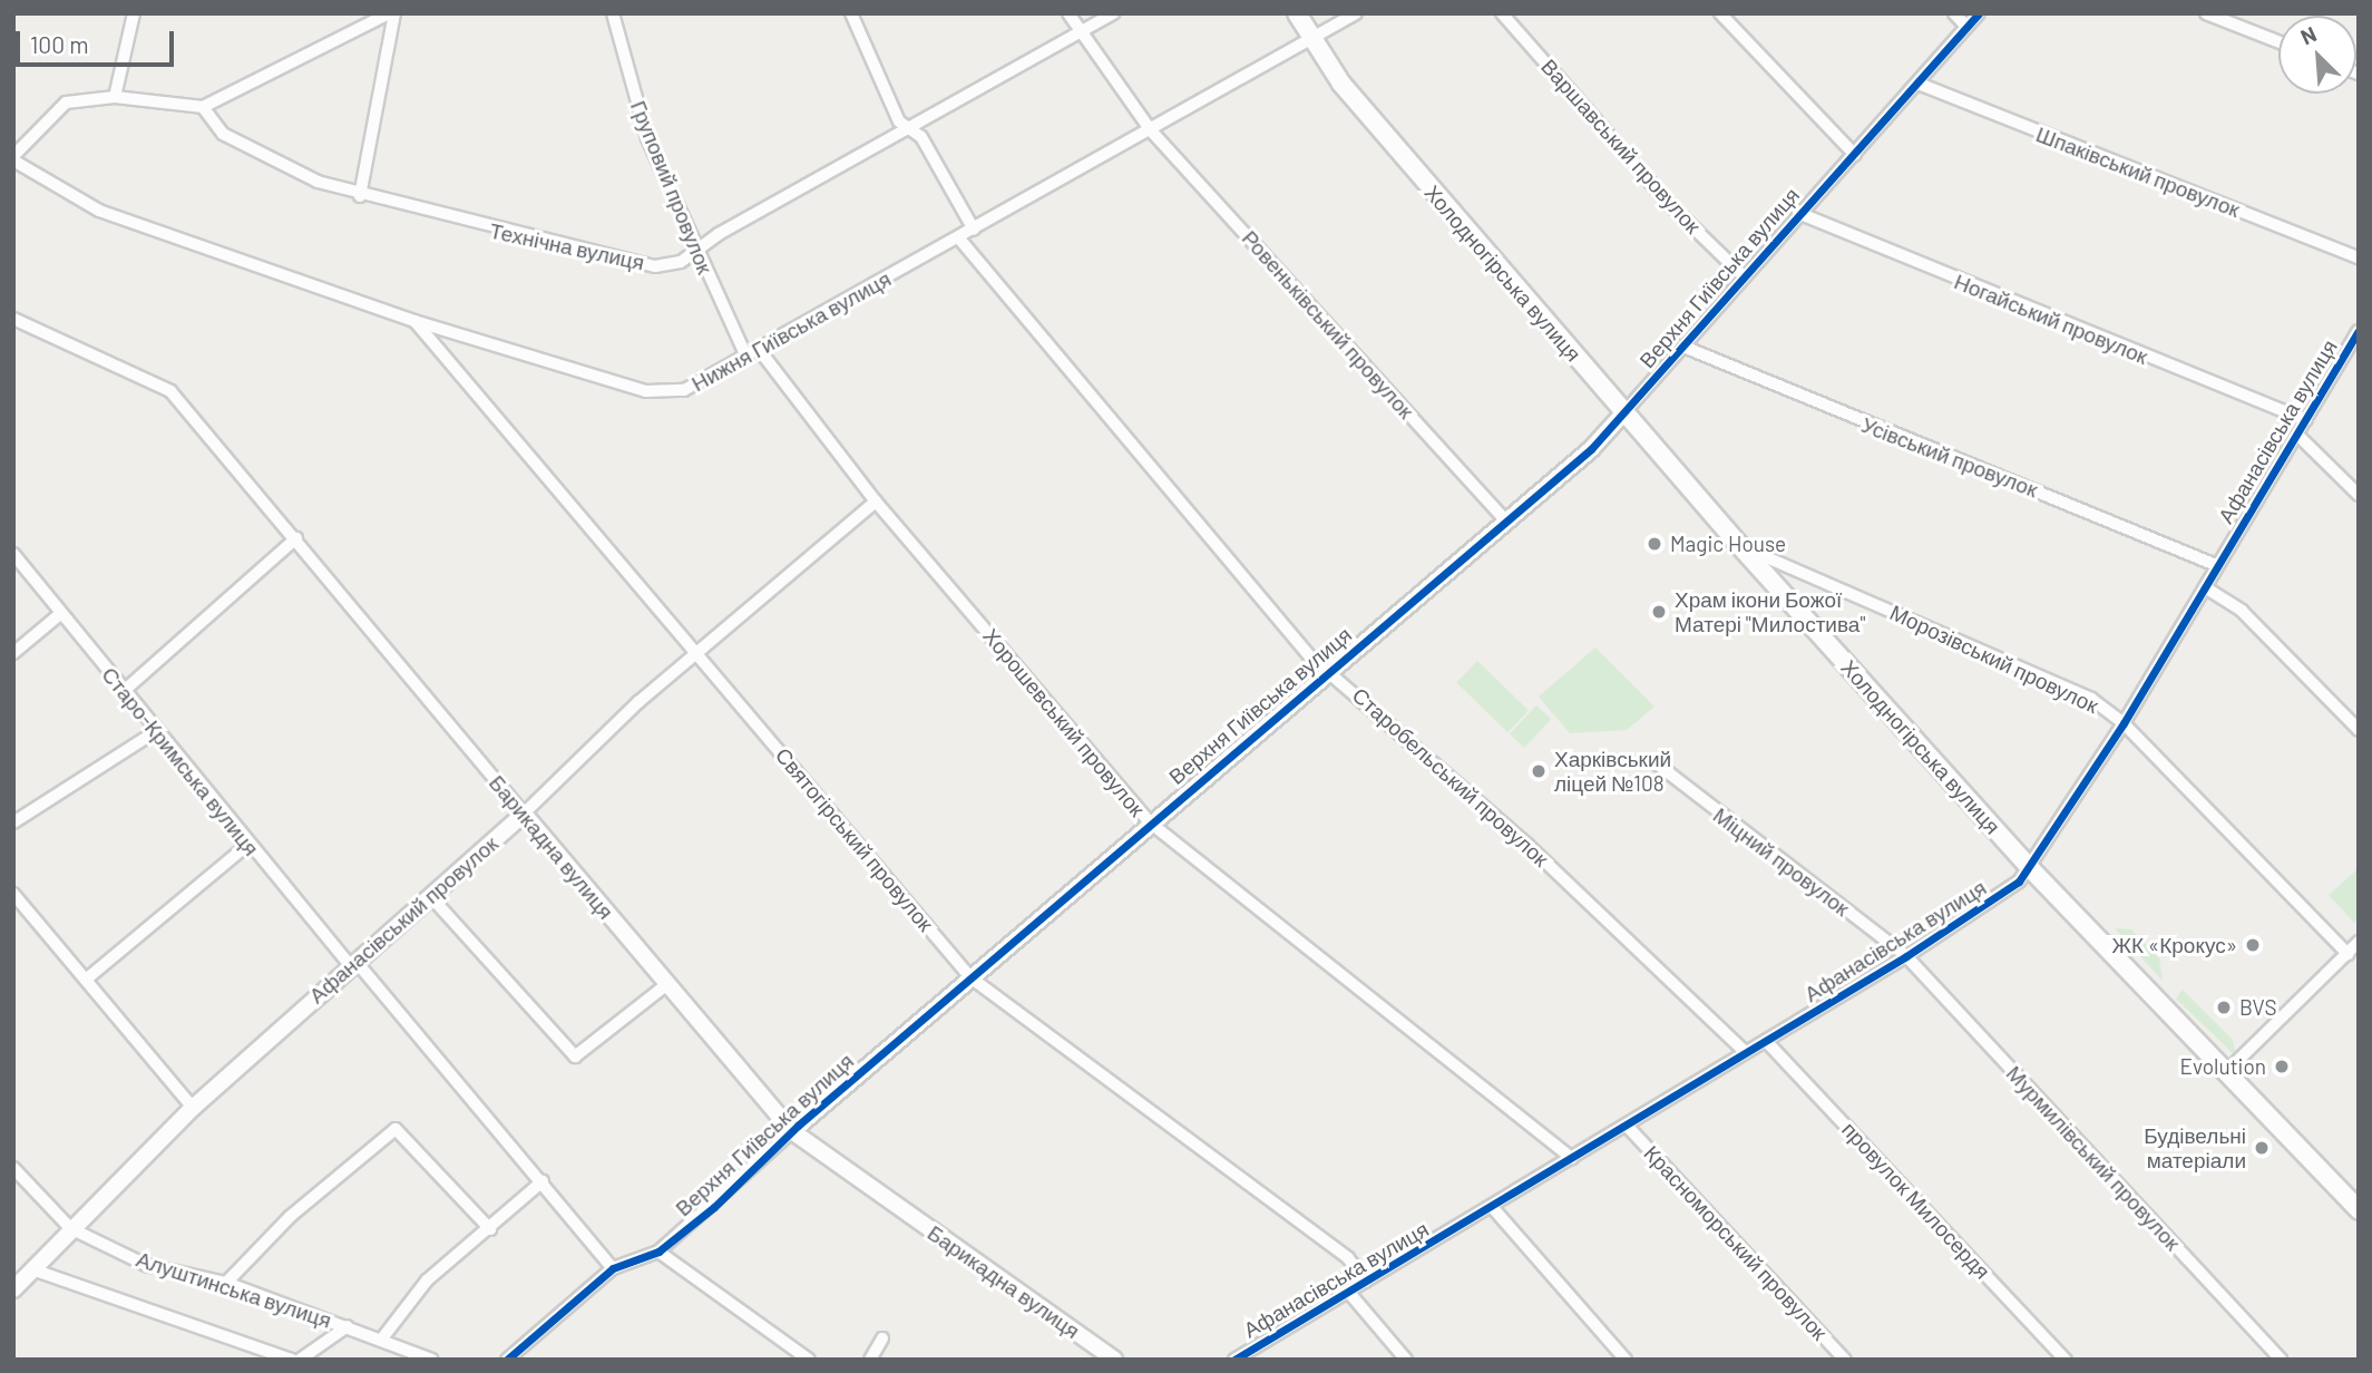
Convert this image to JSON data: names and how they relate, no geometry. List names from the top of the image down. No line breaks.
{"streets":{"main road":["Холодногірська вулиця"],"street":["Варшавський провулок","Шпаківський провулок","Груповий провулок","Технічна вулиця","Верхня Гиївська вулиця","Ногайський провулок","Ровеньківський провулок","Нижня Гиївська вулиця","Афанасівська вулиця","Усівський провулок","Морозівський провулок","Хорошевський провулок","Старо-Кримська вулиця","Старобельський провулок","Святогірський провулок","Барикадна вулиця","Міцний провулок","Афанасівський провулок","Мурмилівський провулок","провулок Милосердя","Красноморський провулок","Алуштинська вулиця"]},"crossings":[["Варшавський провулок","Верхня Гиївська вулиця"],["Шпаківський провулок","Верхня Гиївська вулиця"],["Груповий провулок","Технічна вулиця"],["Груповий провулок","Нижня Гиївська вулиця"],["Технічна вулиця","Ровеньківський провулок"],["Холодногірська вулиця","Верхня Гиївська вулиця"],["Холодногірська вулиця","Нижня Гиївська вулиця"],["Холодногірська вулиця","Афанасівська вулиця"],["Холодногірська вулиця","Морозівський провулок"],["Верхня Гиївська вулиця","Ногайський провулок"],["Верхня Гиївська вулиця","Ровеньківський провулок"],["Верхня Гиївська вулиця","Усівський провулок"],["Верхня Гиївська вулиця","Хорошевський провулок"],["Верхня Гиївська вулиця","Старо-Кримська вулиця"],["Верхня Гиївська вулиця","Старобельський провулок"],["Верхня Гиївська вулиця","Святогірський провулок"],["Верхня Гиївська вулиця","Барикадна вулиця"],["Ногайський провулок","Афанасівська вулиця"],["Ровеньківський провулок","Нижня Гиївська вулиця"],["Нижня Гиївська вулиця","Хорошевський провулок"],["Нижня Гиївська вулиця","Старобельський провулок"],["Нижня Гиївська вулиця","Святогірський провулок"],["Афанасівська вулиця","Усівський провулок"],["Афанасівська вулиця","Морозівський провулок"],["Афанасівська вулиця","Хорошевський провулок"],["Афанасівська вулиця","Старобельський провулок"],["Афанасівська вулиця","Святогірський провулок"],["Афанасівська вулиця","Міцний провулок"],["Афанасівська вулиця","Мурмилівський провулок"],["Афанасівська вулиця","провулок Милосердя"],["Афанасівська вулиця","Красноморський провулок"],["Хорошевський провулок","Афанасівський провулок"],["Старо-Кримська вулиця","Афанасівський провулок"],["Святогірський провулок","Афанасівський провулок"],["Барикадна вулиця","Афанасівський провулок"],["Міцний провулок","Мурмилівський провулок"],["Афанасівський провулок","Алуштинська вулиця"]],"places":["Magic House","Храм ікони Божої Матері \"Милостива\"","Харківський ліцей №108","ЖК «Крокус»","BVS","Evolution","Будівельні матеріали"],"scale_bar":"100 m","north":"top left"}
